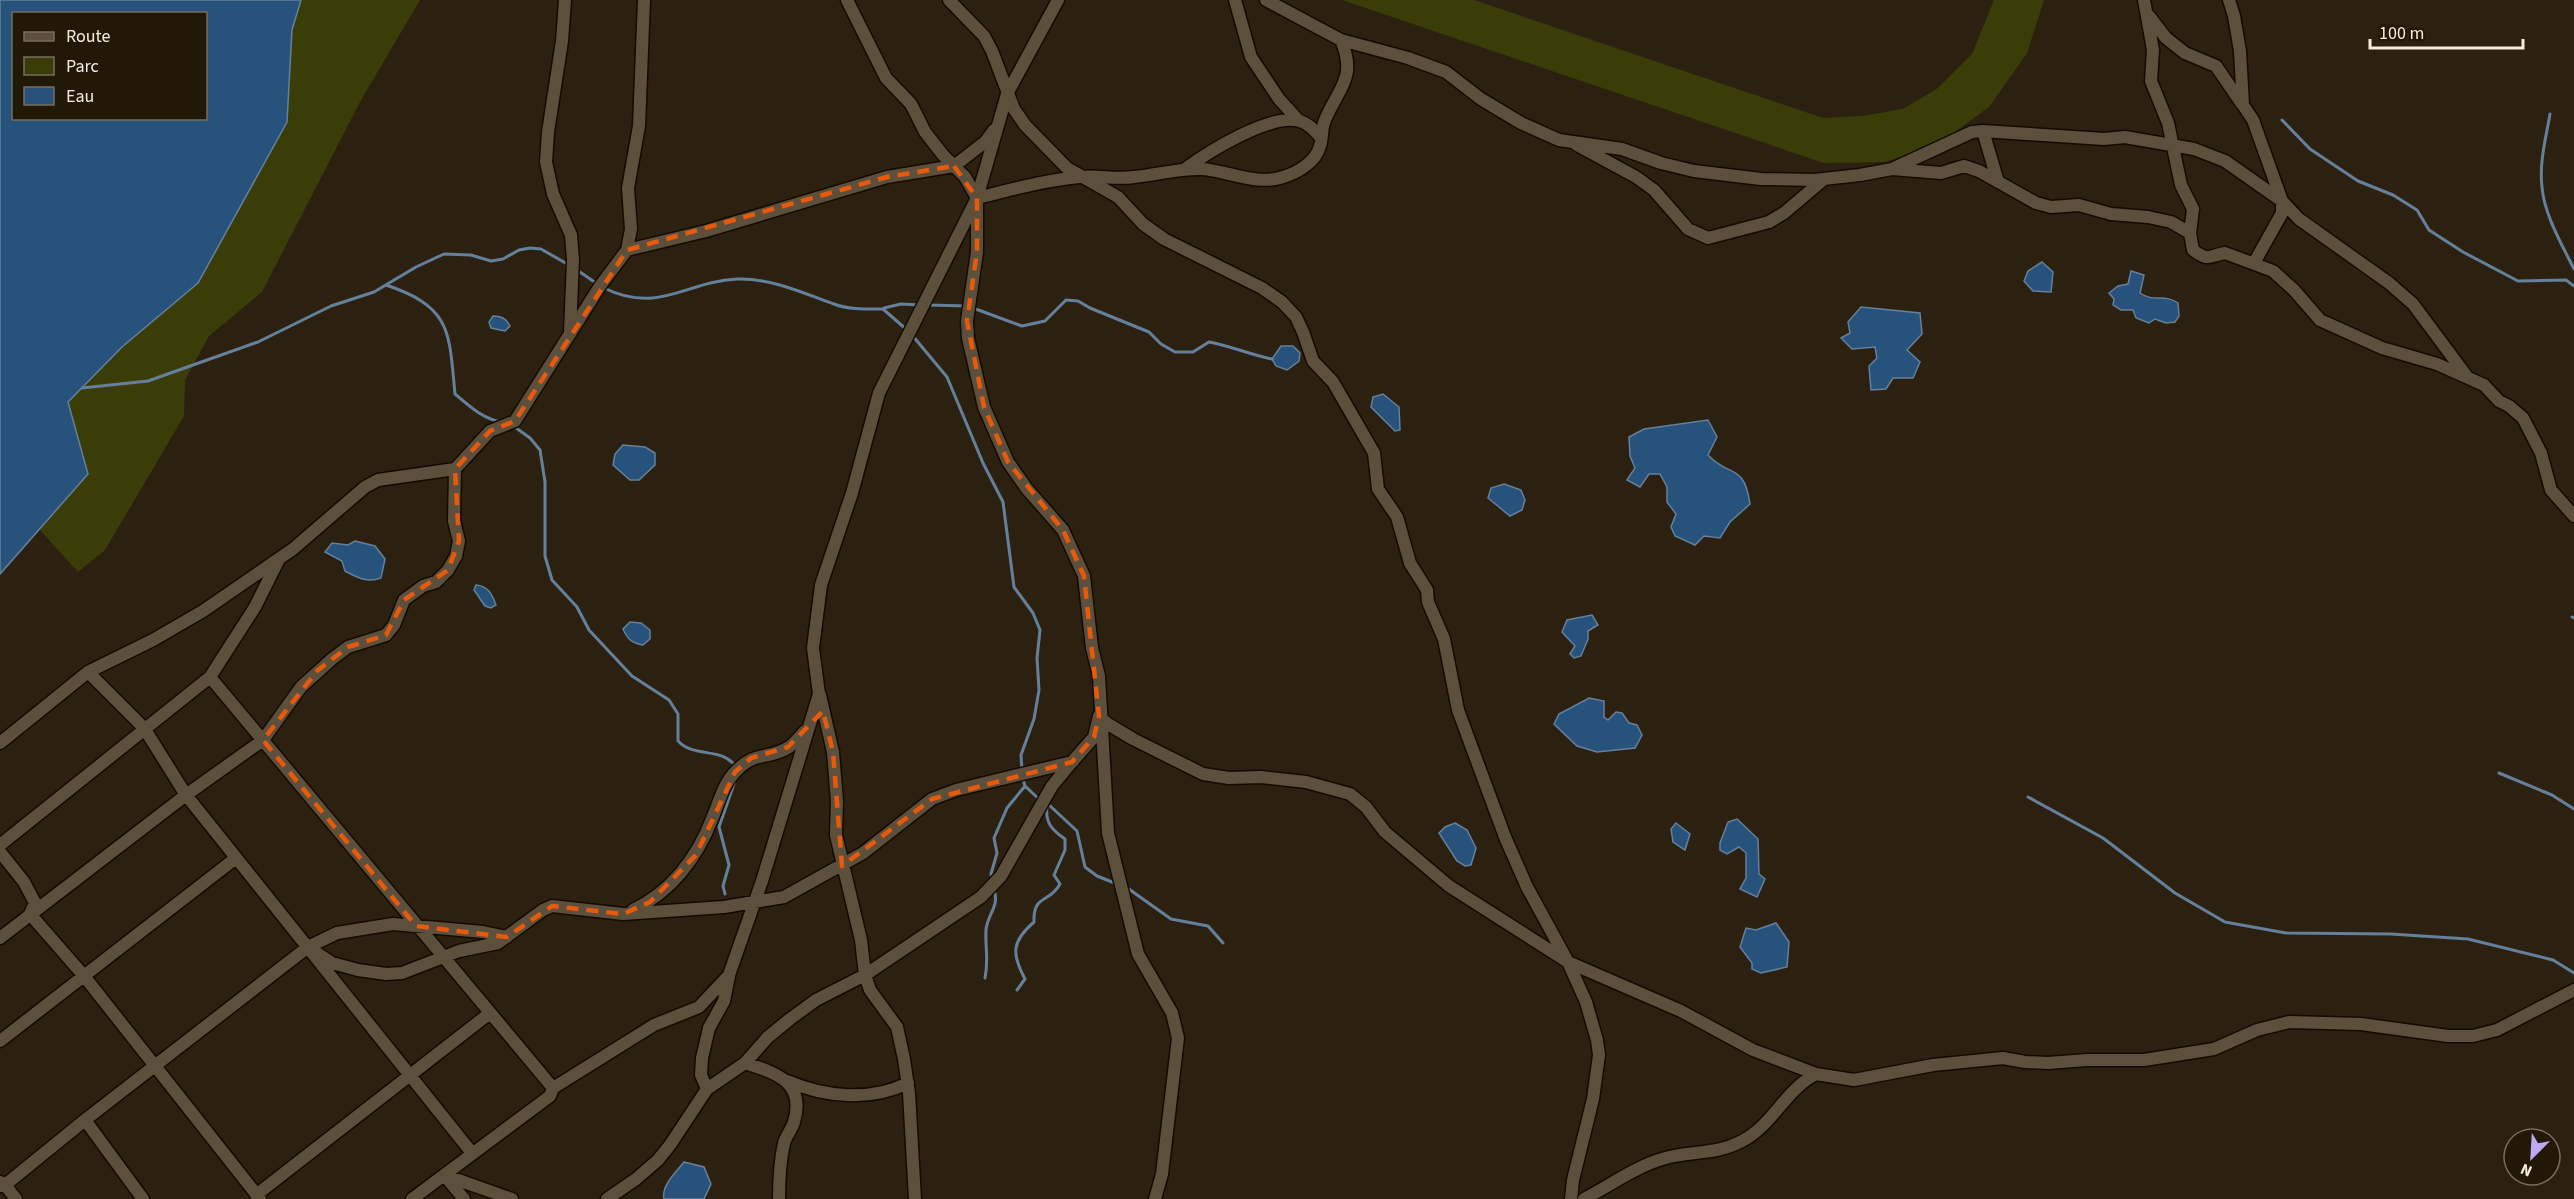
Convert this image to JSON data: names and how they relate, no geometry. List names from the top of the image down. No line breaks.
{"legend":["Route","Parc","Eau"],"scale_bar":"100 m","north":"bottom left"}
